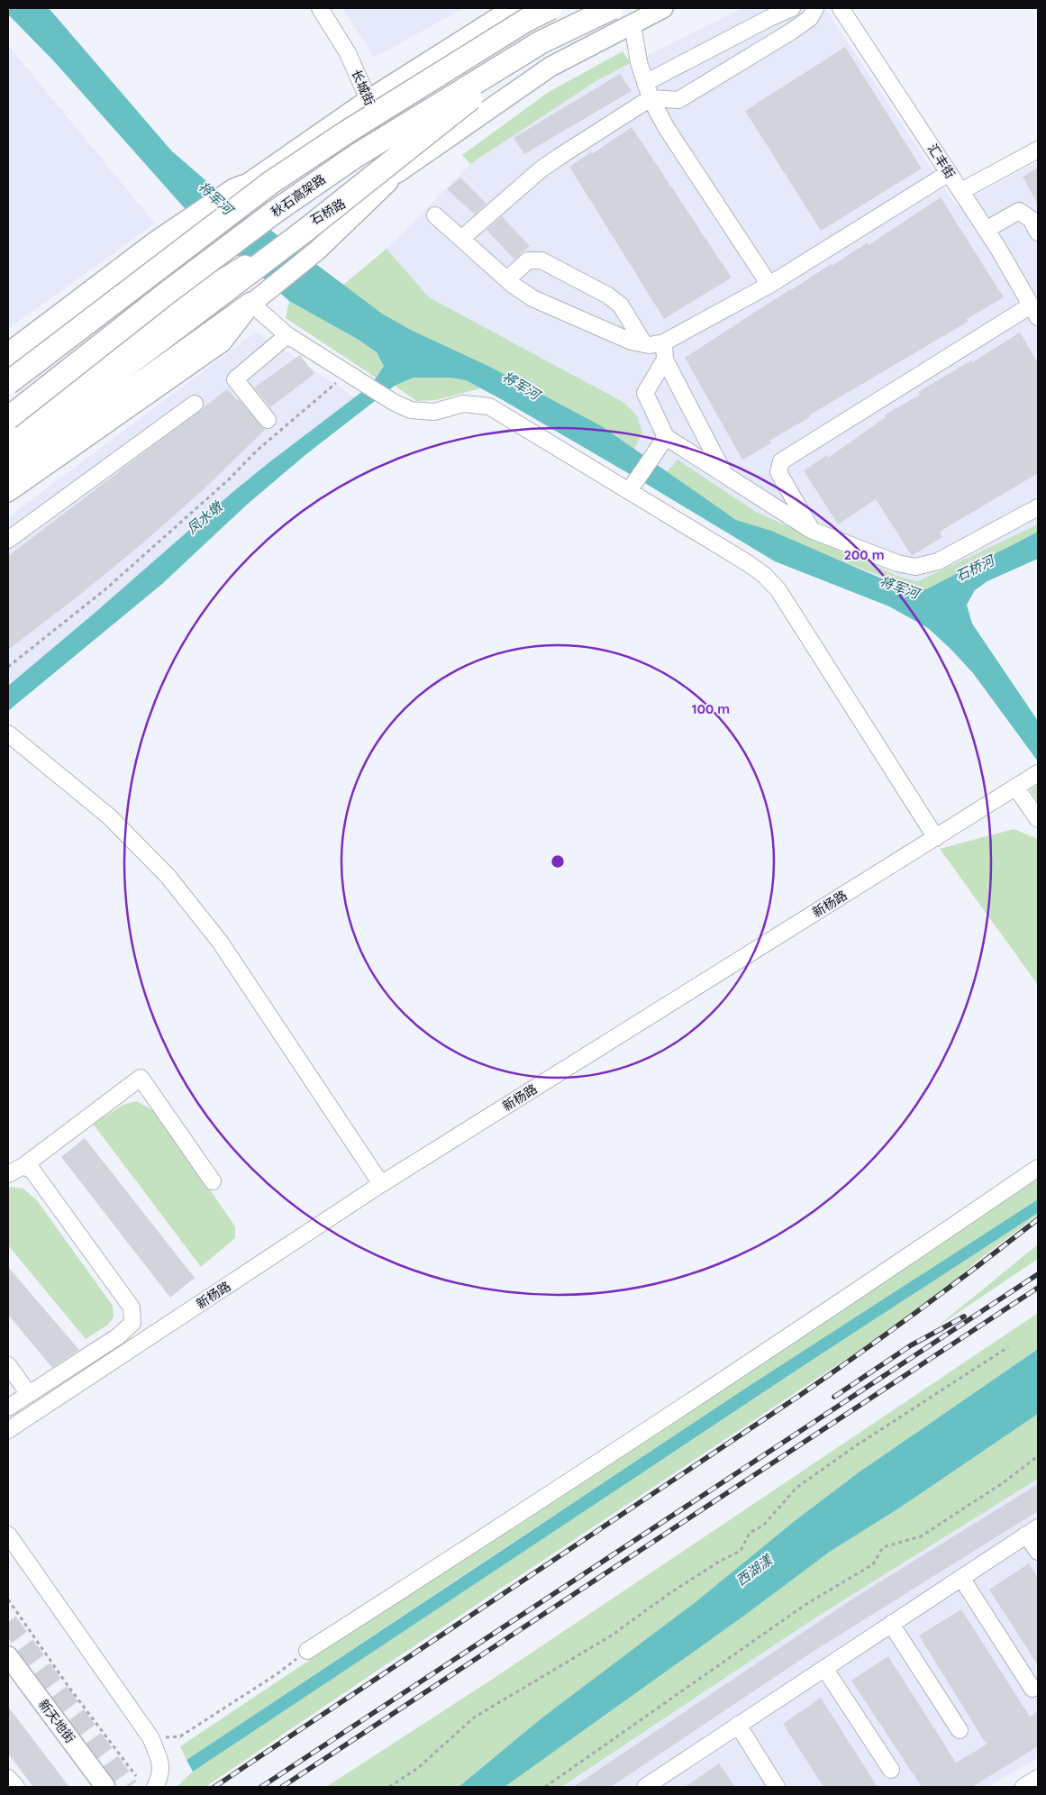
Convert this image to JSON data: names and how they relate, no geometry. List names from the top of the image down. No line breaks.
{"streets":{"highway":["秋石高架路"],"main road":["石桥路","新天地街"],"street":["长城街","汇丰街","新杨路"]},"crossings":[["长城街","石桥路"]],"water":["将军河","凤水墩","石桥河","西湖漾"],"rings":["200 m","100 m"]}
